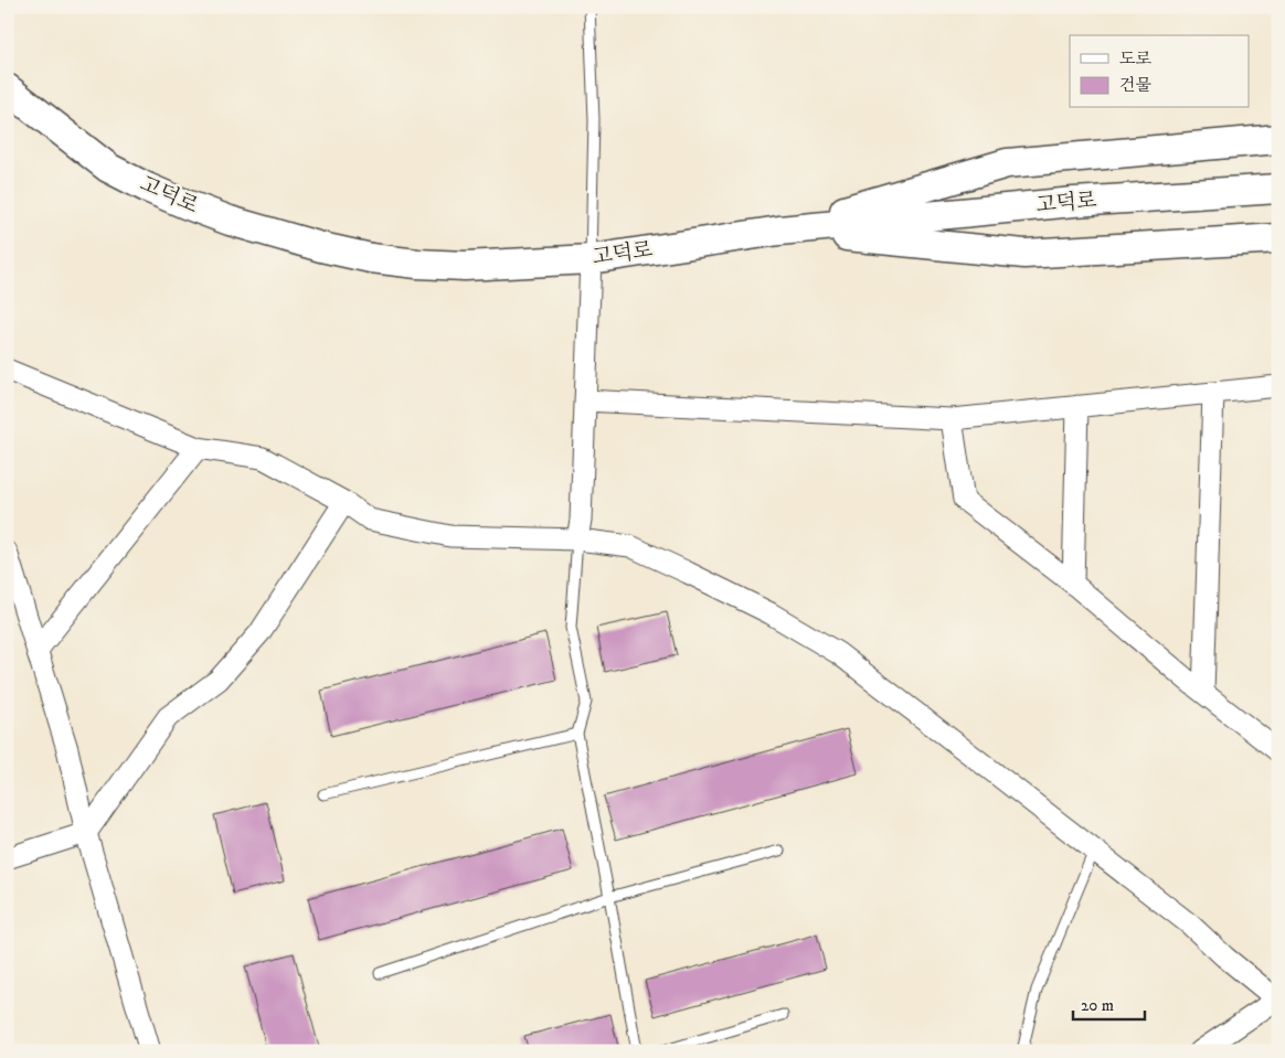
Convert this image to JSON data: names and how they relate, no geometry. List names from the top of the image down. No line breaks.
{"streets":{"main road":["고덕로"]},"legend":["도로","건물"],"scale_bar":"20 m"}
